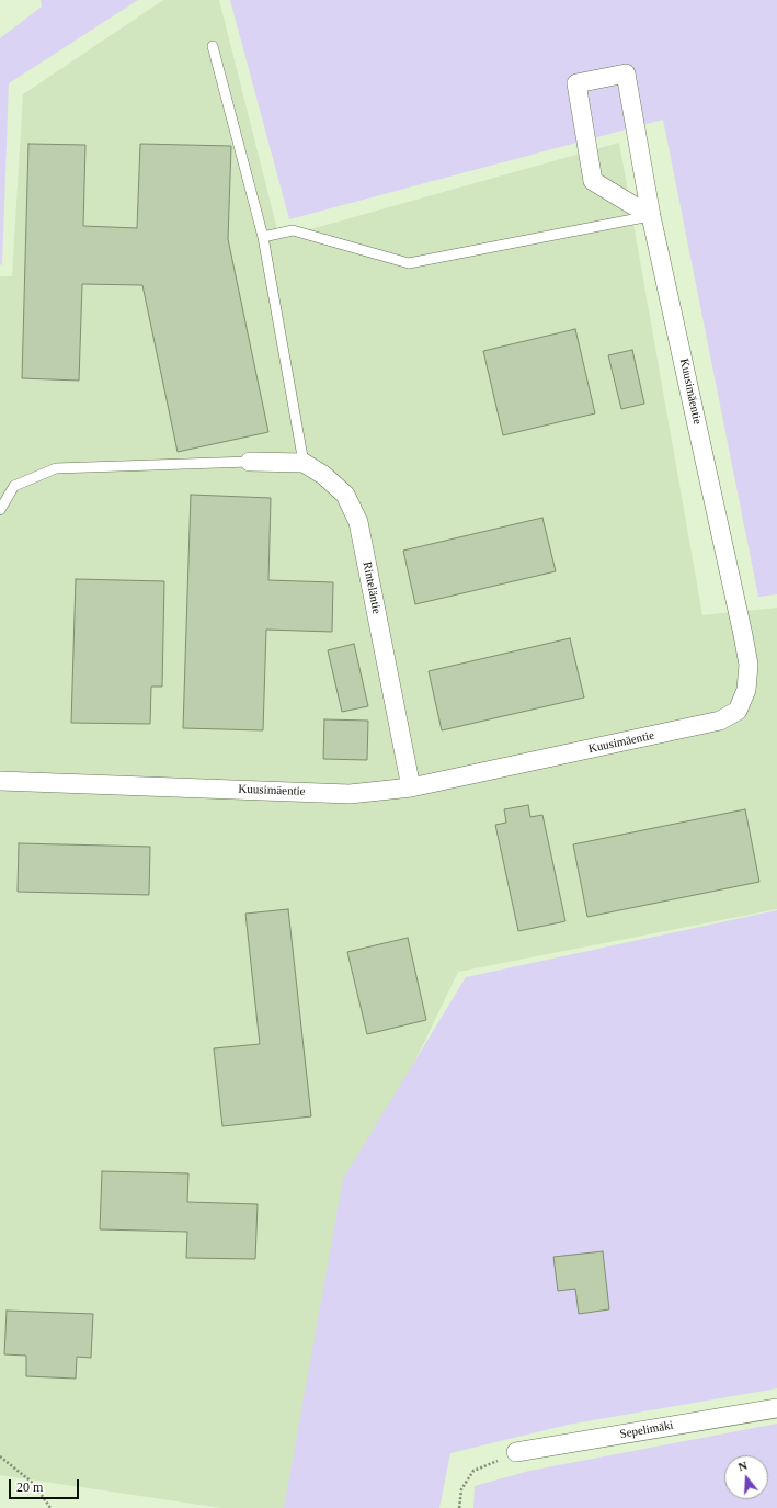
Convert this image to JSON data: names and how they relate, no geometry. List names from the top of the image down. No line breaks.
{"streets":{"street":["Kuusimäentie","Rinteläntie","Sepelimäki"]},"crossings":[["Kuusimäentie","Rinteläntie"]],"scale_bar":"20 m","north":"top"}
